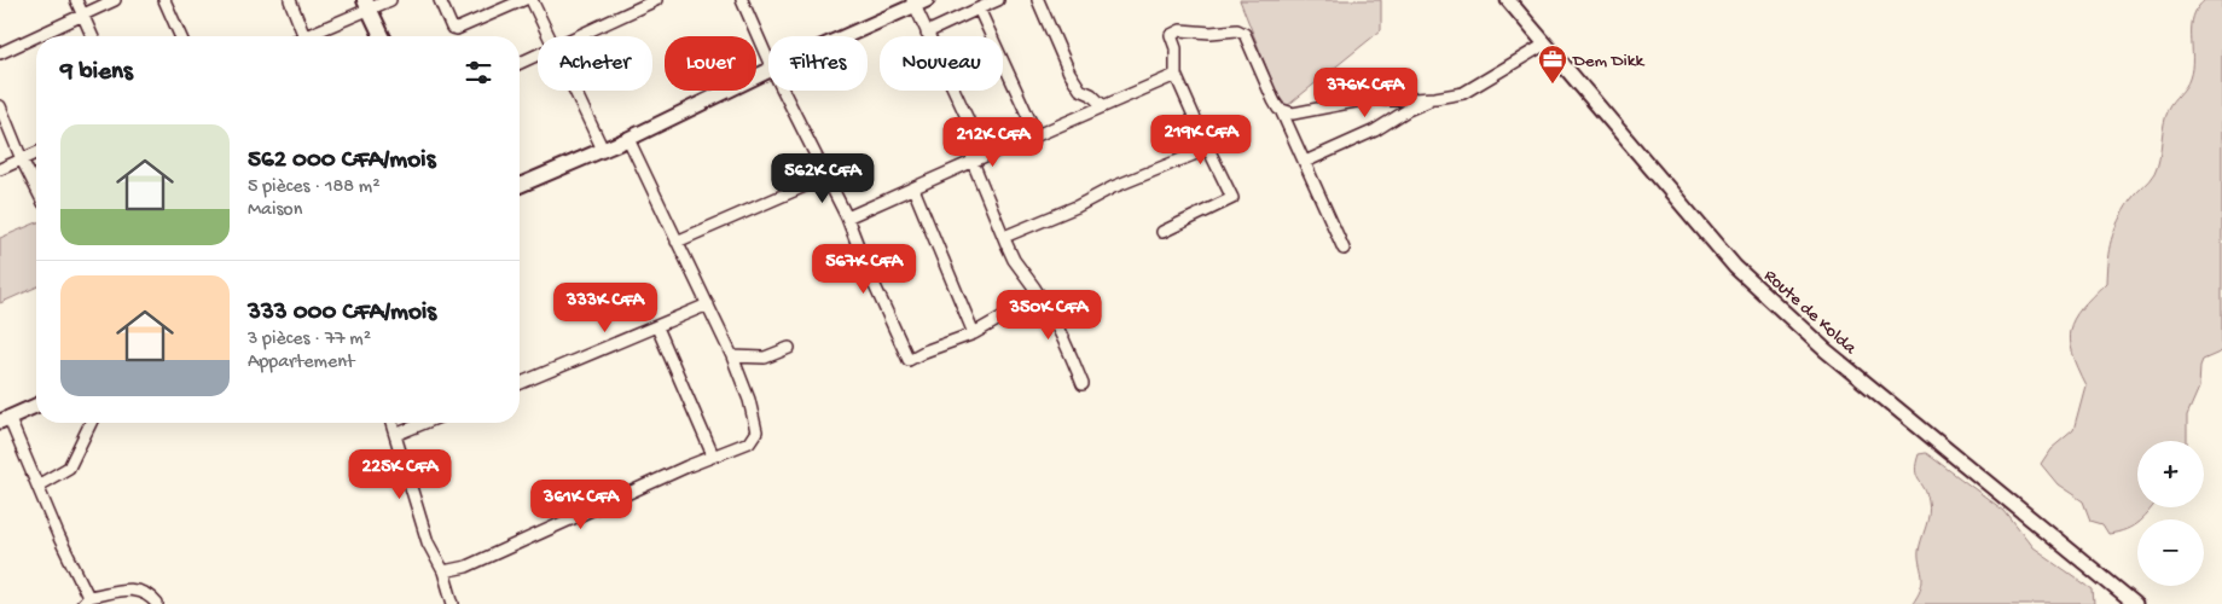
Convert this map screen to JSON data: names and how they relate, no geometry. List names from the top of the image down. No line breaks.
{"streets":{"main road":["Route de Kolda"]},"places":{"office":["Dem Dikk"]},"page":{"chip":["Acheter","Louer","Filtres","Nouveau"],"heading":"9 biens","price":["376K CFA","219K CFA","212K CFA","562K CFA","567K CFA","333K CFA","350K CFA","225K CFA","361K CFA"],"list":[{"name":"562 000 CFA/mois","note":"5 pièces · 188 m² · Maison"},{"name":"333 000 CFA/mois","note":"3 pièces · 77 m² · Appartement"}],"map_buttons":["+","−"]}}
